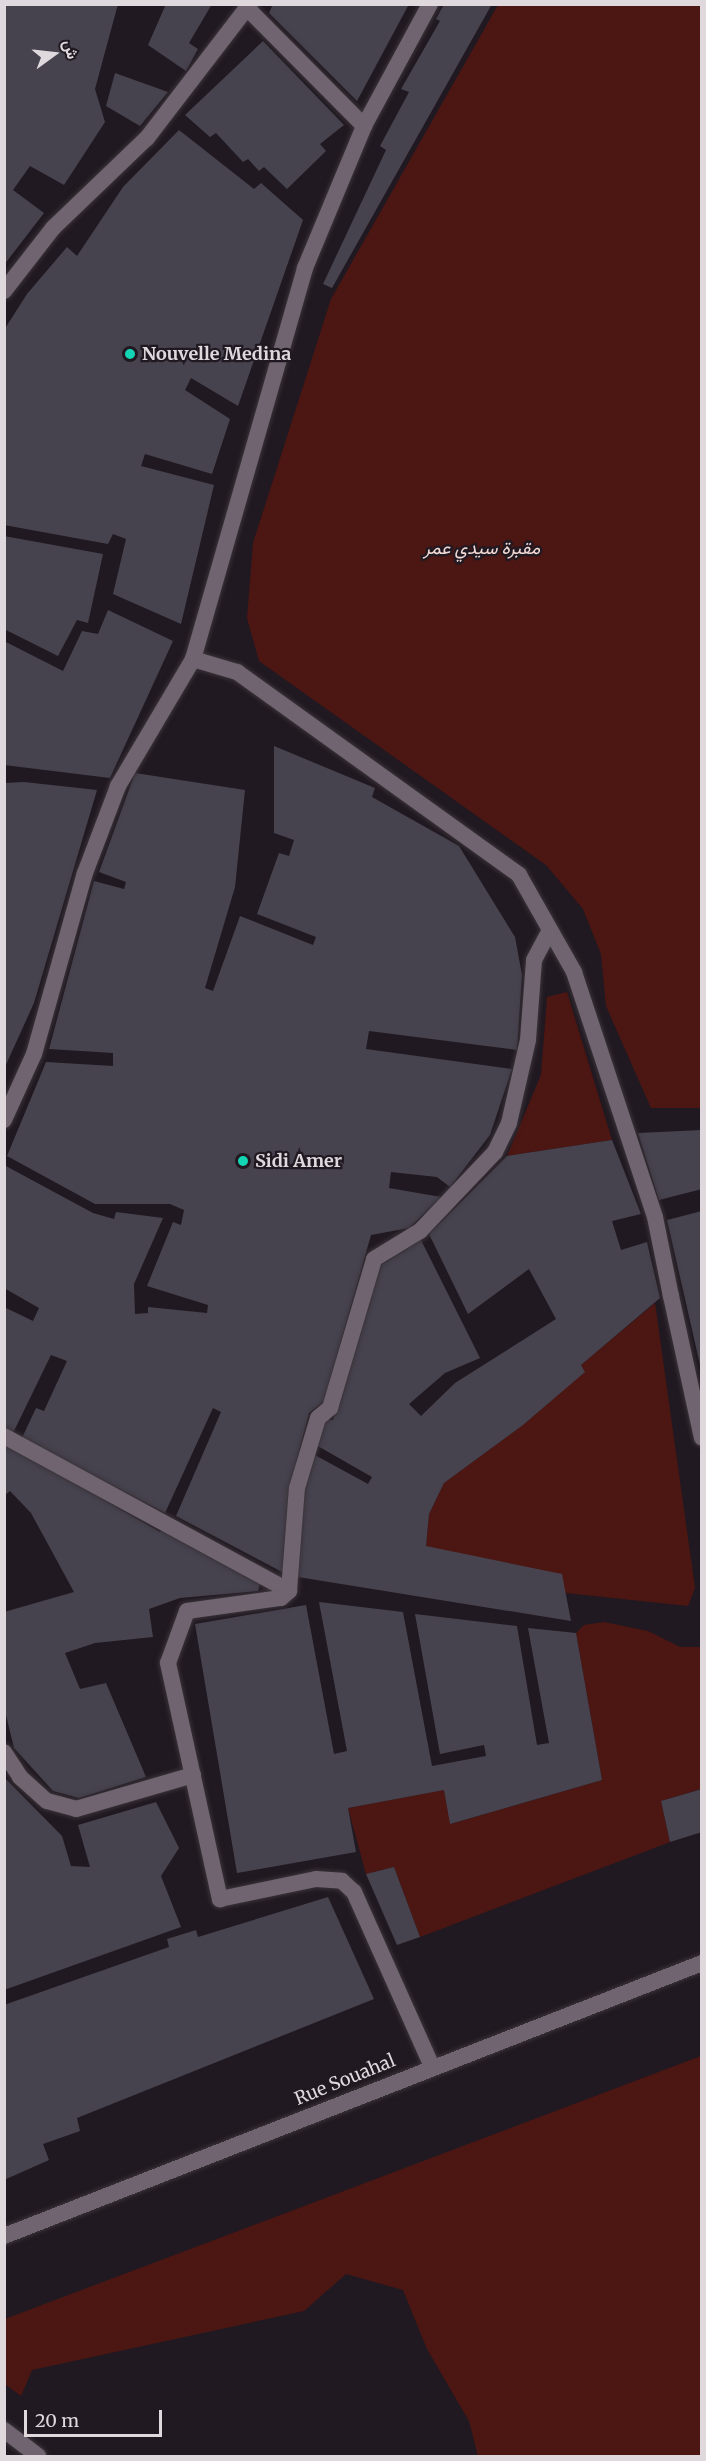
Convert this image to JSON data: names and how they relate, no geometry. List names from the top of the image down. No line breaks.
{"streets":{"street":["Rue Souahal"]},"parks":["مقبرة سيدي عمر"],"places":["Nouvelle Medina","Sidi Amer"],"scale_bar":"20 m","north":"right"}
